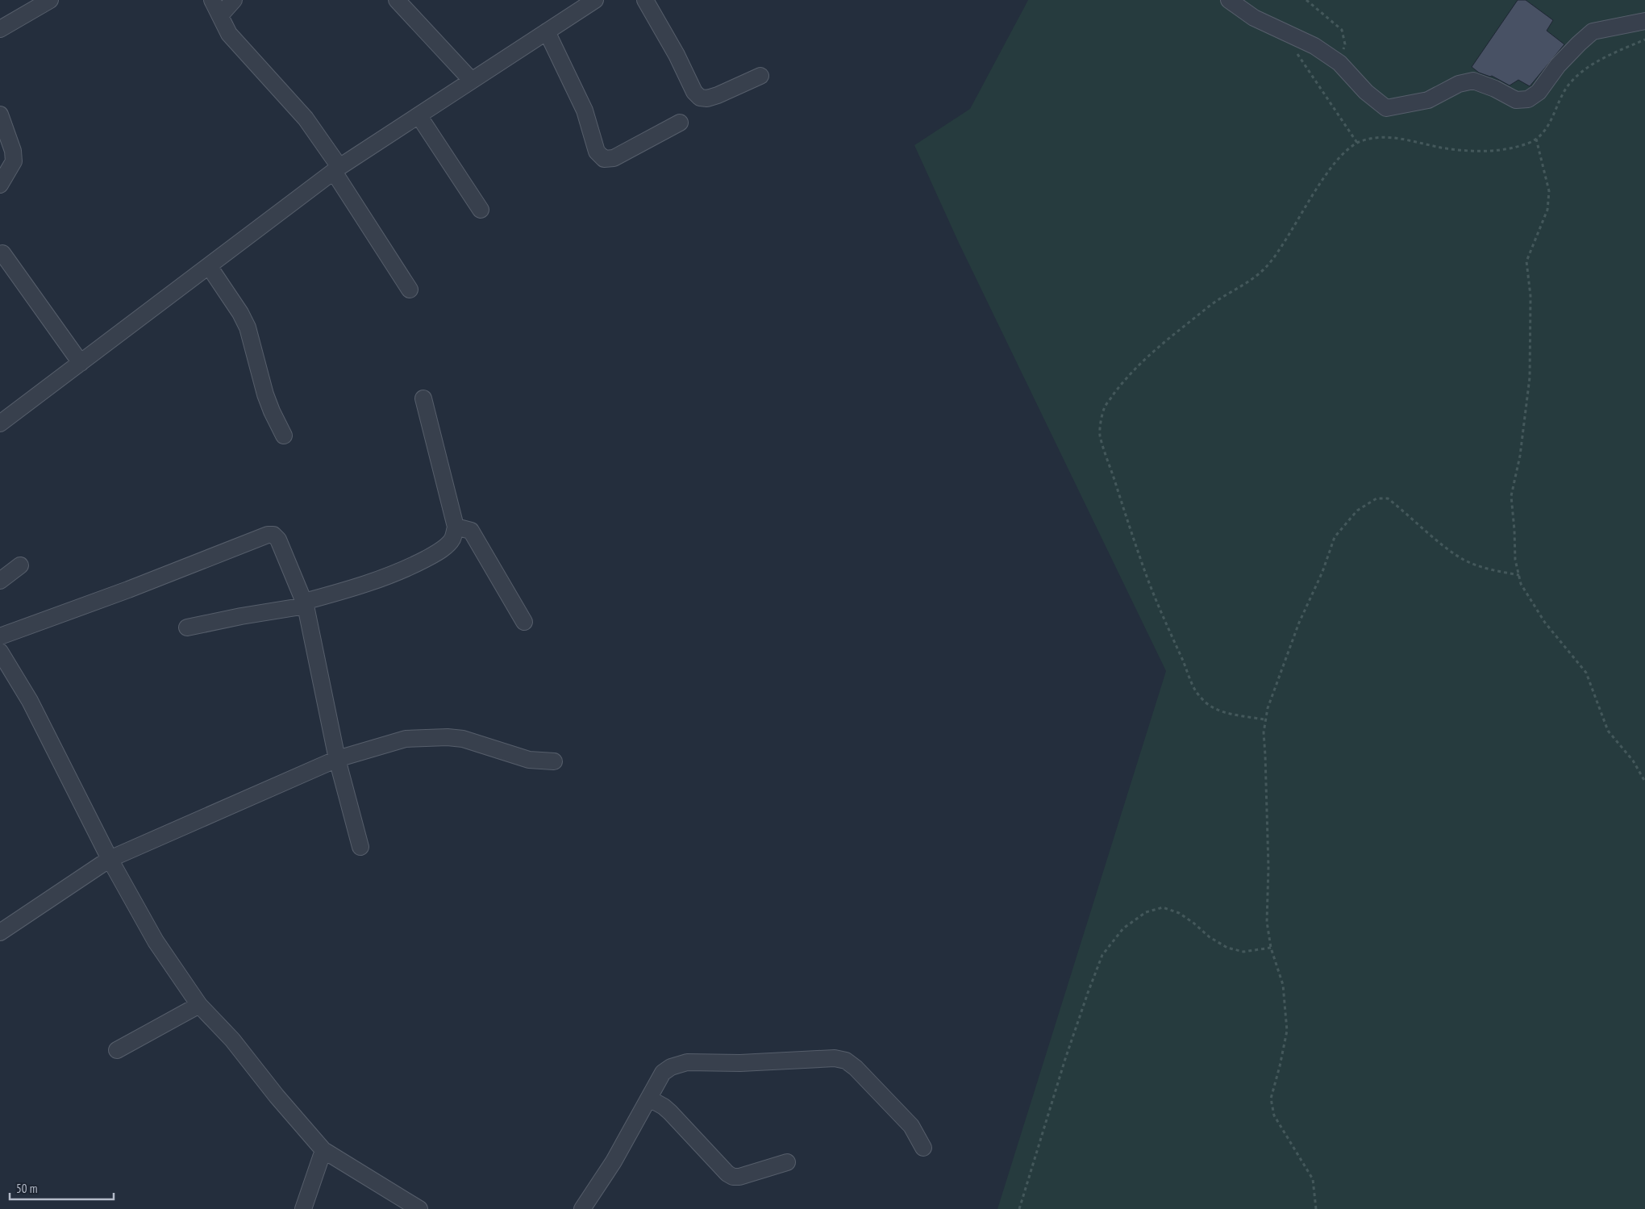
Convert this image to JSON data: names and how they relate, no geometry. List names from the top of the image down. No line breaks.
{"scale_bar":"50 m"}
